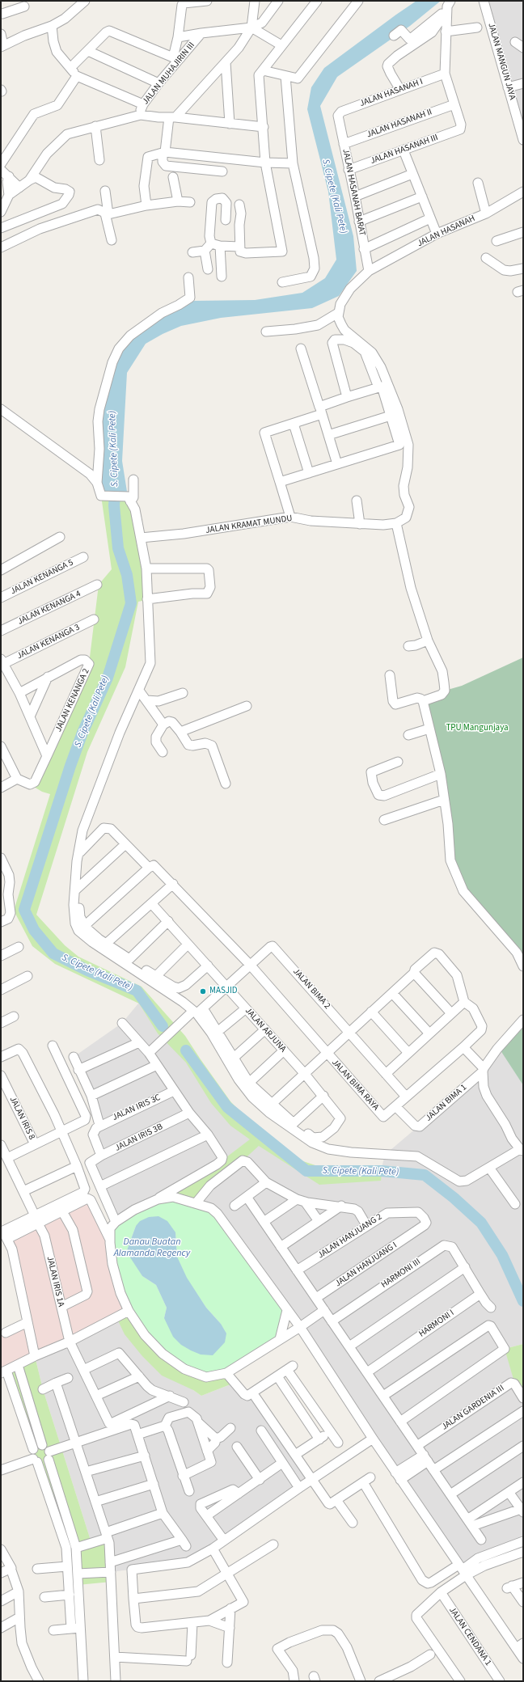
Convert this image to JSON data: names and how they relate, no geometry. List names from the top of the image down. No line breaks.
{"streets":{"street":["JALAN MANGUN JAYA","JALAN MUHAJIRIN III","JALAN HASANAH I","JALAN HASANAH II","JALAN HASANAH III","JALAN HASANAH BARAT","JALAN HASANAH","JALAN KRAMAT MUNDU","JALAN KENANGA 5","JALAN KENANGA 4","JALAN KENANGA 3","JALAN KENANGA 2","JALAN BIMA 2","JALAN ARJUNA","JALAN BIMA RAYA","JALAN BIMA 1","JALAN IRIS 3C","JALAN IRIS 8","JALAN IRIS 3B","JALAN HANJUANG 2","JALAN HANJUANG I","HARMONI III","JALAN IRIS 1A","HARMONI I","JALAN GARDENIA III","JALAN CENDANA 1"]},"crossings":[["JALAN HASANAH I","JALAN HASANAH BARAT"],["JALAN HASANAH II","JALAN HASANAH III"],["JALAN HASANAH II","JALAN HASANAH BARAT"],["JALAN HASANAH III","JALAN HASANAH BARAT"],["JALAN HASANAH BARAT","JALAN HASANAH"],["JALAN BIMA 2","JALAN BIMA RAYA"],["JALAN BIMA RAYA","JALAN BIMA 1"],["JALAN HANJUANG 2","JALAN HANJUANG I"]],"water":["S. Cipete (Kali Pete)","Danau Buatan Alamanda Regency"],"parks":["TPU Mangunjaya"],"places":["MASJID"]}
